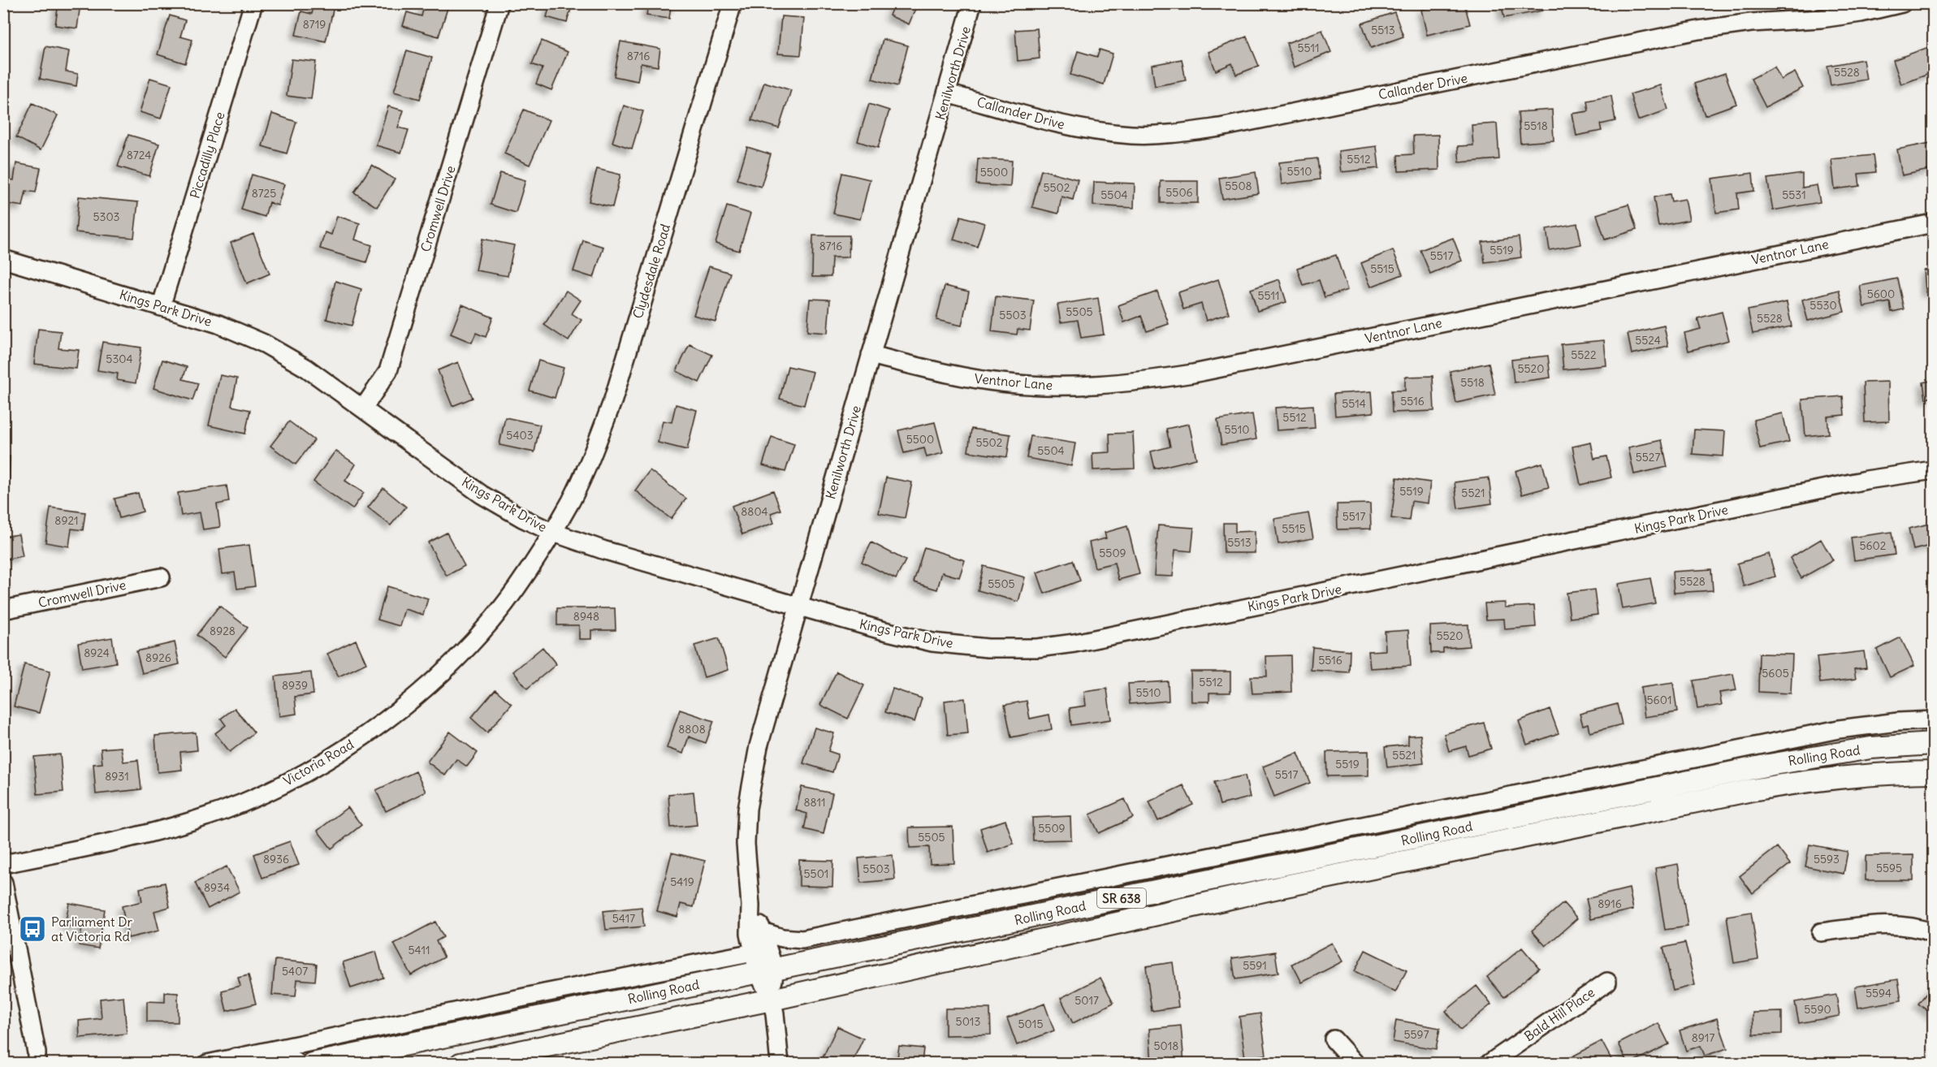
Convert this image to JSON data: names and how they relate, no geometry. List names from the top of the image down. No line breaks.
{"streets":{"main road":["Rolling Road","SR 638"],"street":["Kenilworth Drive","Callander Drive","Piccadilly Place","Cromwell Drive","Ventnor Lane","Clydesdale Road","Kings Park Drive","Victoria Road","Bald Hill Place"]},"crossings":[["Kenilworth Drive","Callander Drive"],["Kenilworth Drive","Ventnor Lane"],["Kenilworth Drive","Kings Park Drive"],["Kenilworth Drive","Rolling Road"],["Piccadilly Place","Kings Park Drive"],["Cromwell Drive","Kings Park Drive"],["Clydesdale Road","Kings Park Drive"],["Clydesdale Road","Victoria Road"],["Kings Park Drive","Victoria Road"]],"places":{"bus stop":["Parliament Dr at Victoria Rd"]},"house_numbers":["8719","5513","5511","8716","5528","5518","8724","5512","5510","5500","5508","5502","5506","8725","5504","5531","5303","8716","5519","5517","5515","5600","5511","5530","5505","5503","5528","5524","5522","5304","5520","5518","5516","5514","5512","5510","5403","5500","5502","5504","5527","5519","5521","8804","5517","8921","5515","5513","5602","5509","5528","5505","8948","8928","5520","8924","8926","5516","5605","5512","8939","5510","5601","8808","5521","5519","5517","8931","8811","5509","5505","8936","5593","5595","5503","5501","5419","8934","8916","5417","5411","5591","5407","5594","5017","5590","5013","5015","5597","8917","5018"]}
